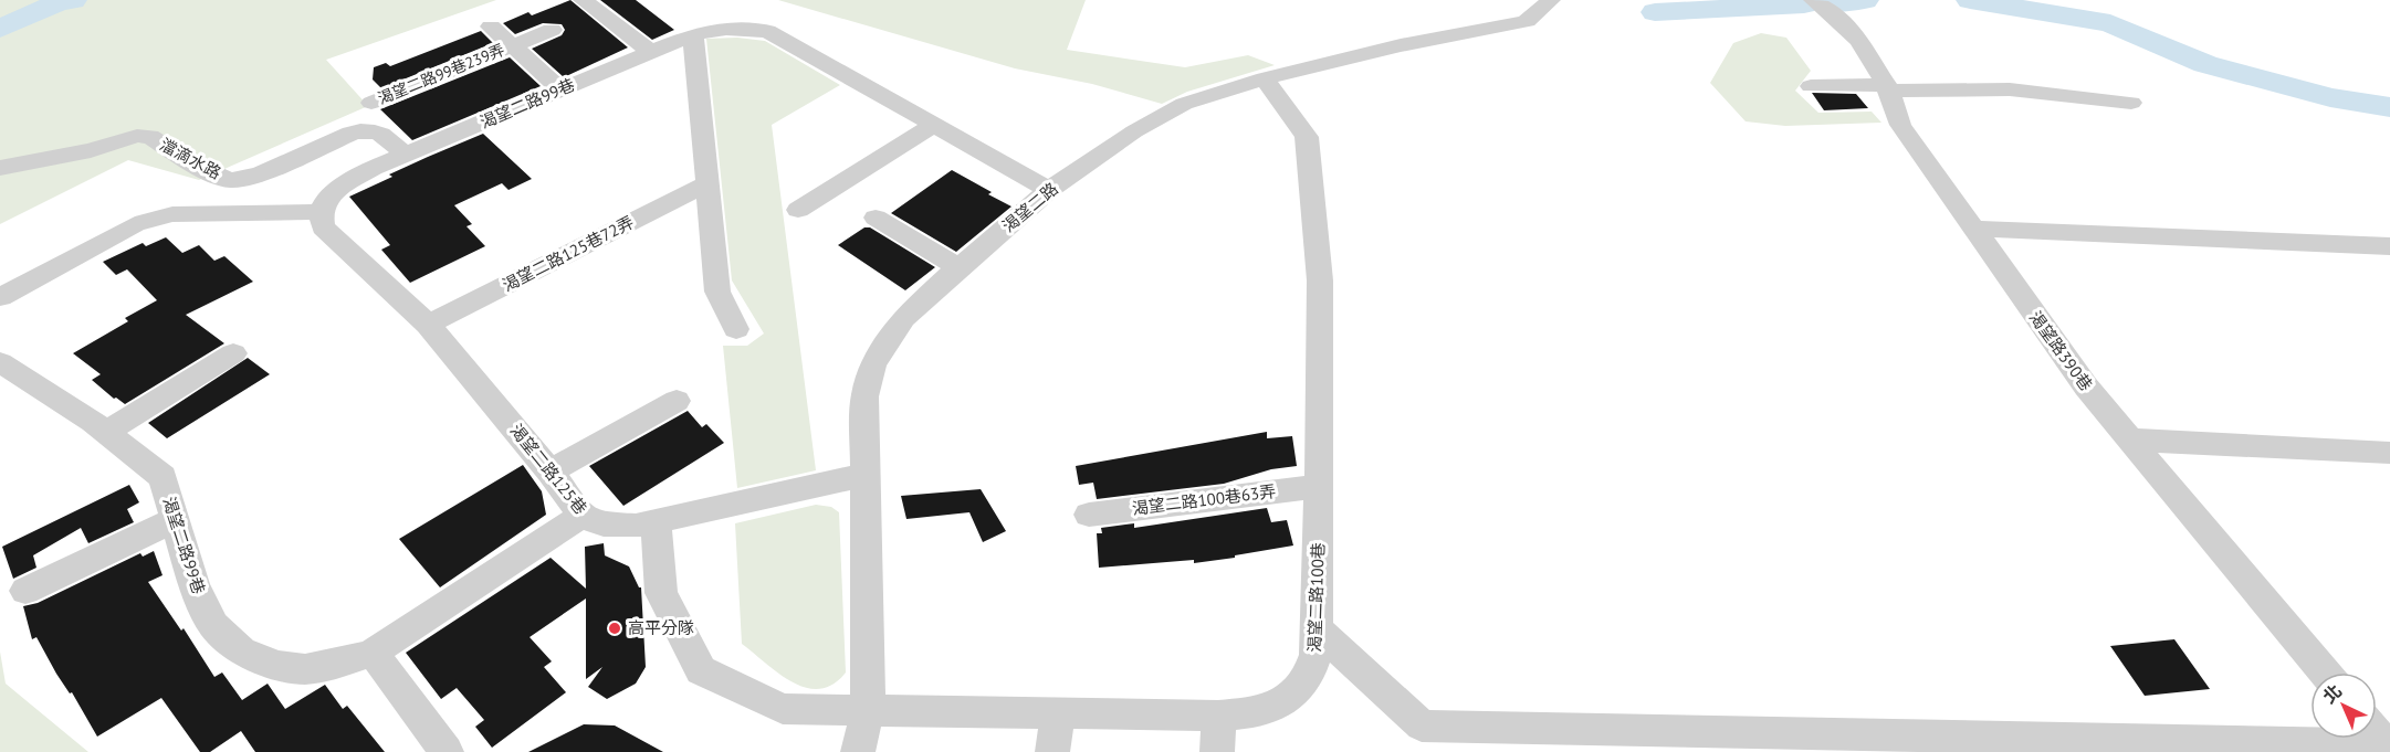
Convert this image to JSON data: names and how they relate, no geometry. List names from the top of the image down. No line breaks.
{"streets":{"street":["渴望二路99巷239弄","渴望二路99巷","澢滴水路","渴望二路","渴望二路125巷72弄","渴望路390巷","渴望二路125巷","渴望二路100巷63弄","渴望二路100巷"]},"crossings":[["渴望二路99巷239弄","渴望二路99巷"],["渴望二路99巷","澢滴水路"],["渴望二路99巷","渴望二路"],["渴望二路99巷","渴望二路125巷"],["渴望二路","渴望二路125巷"],["渴望二路","渴望二路100巷"],["渴望二路125巷72弄","渴望二路125巷"],["渴望二路125巷","渴望二路100巷"],["渴望二路100巷63弄","渴望二路100巷"]],"places":["高平分隊"],"north":"top left"}
